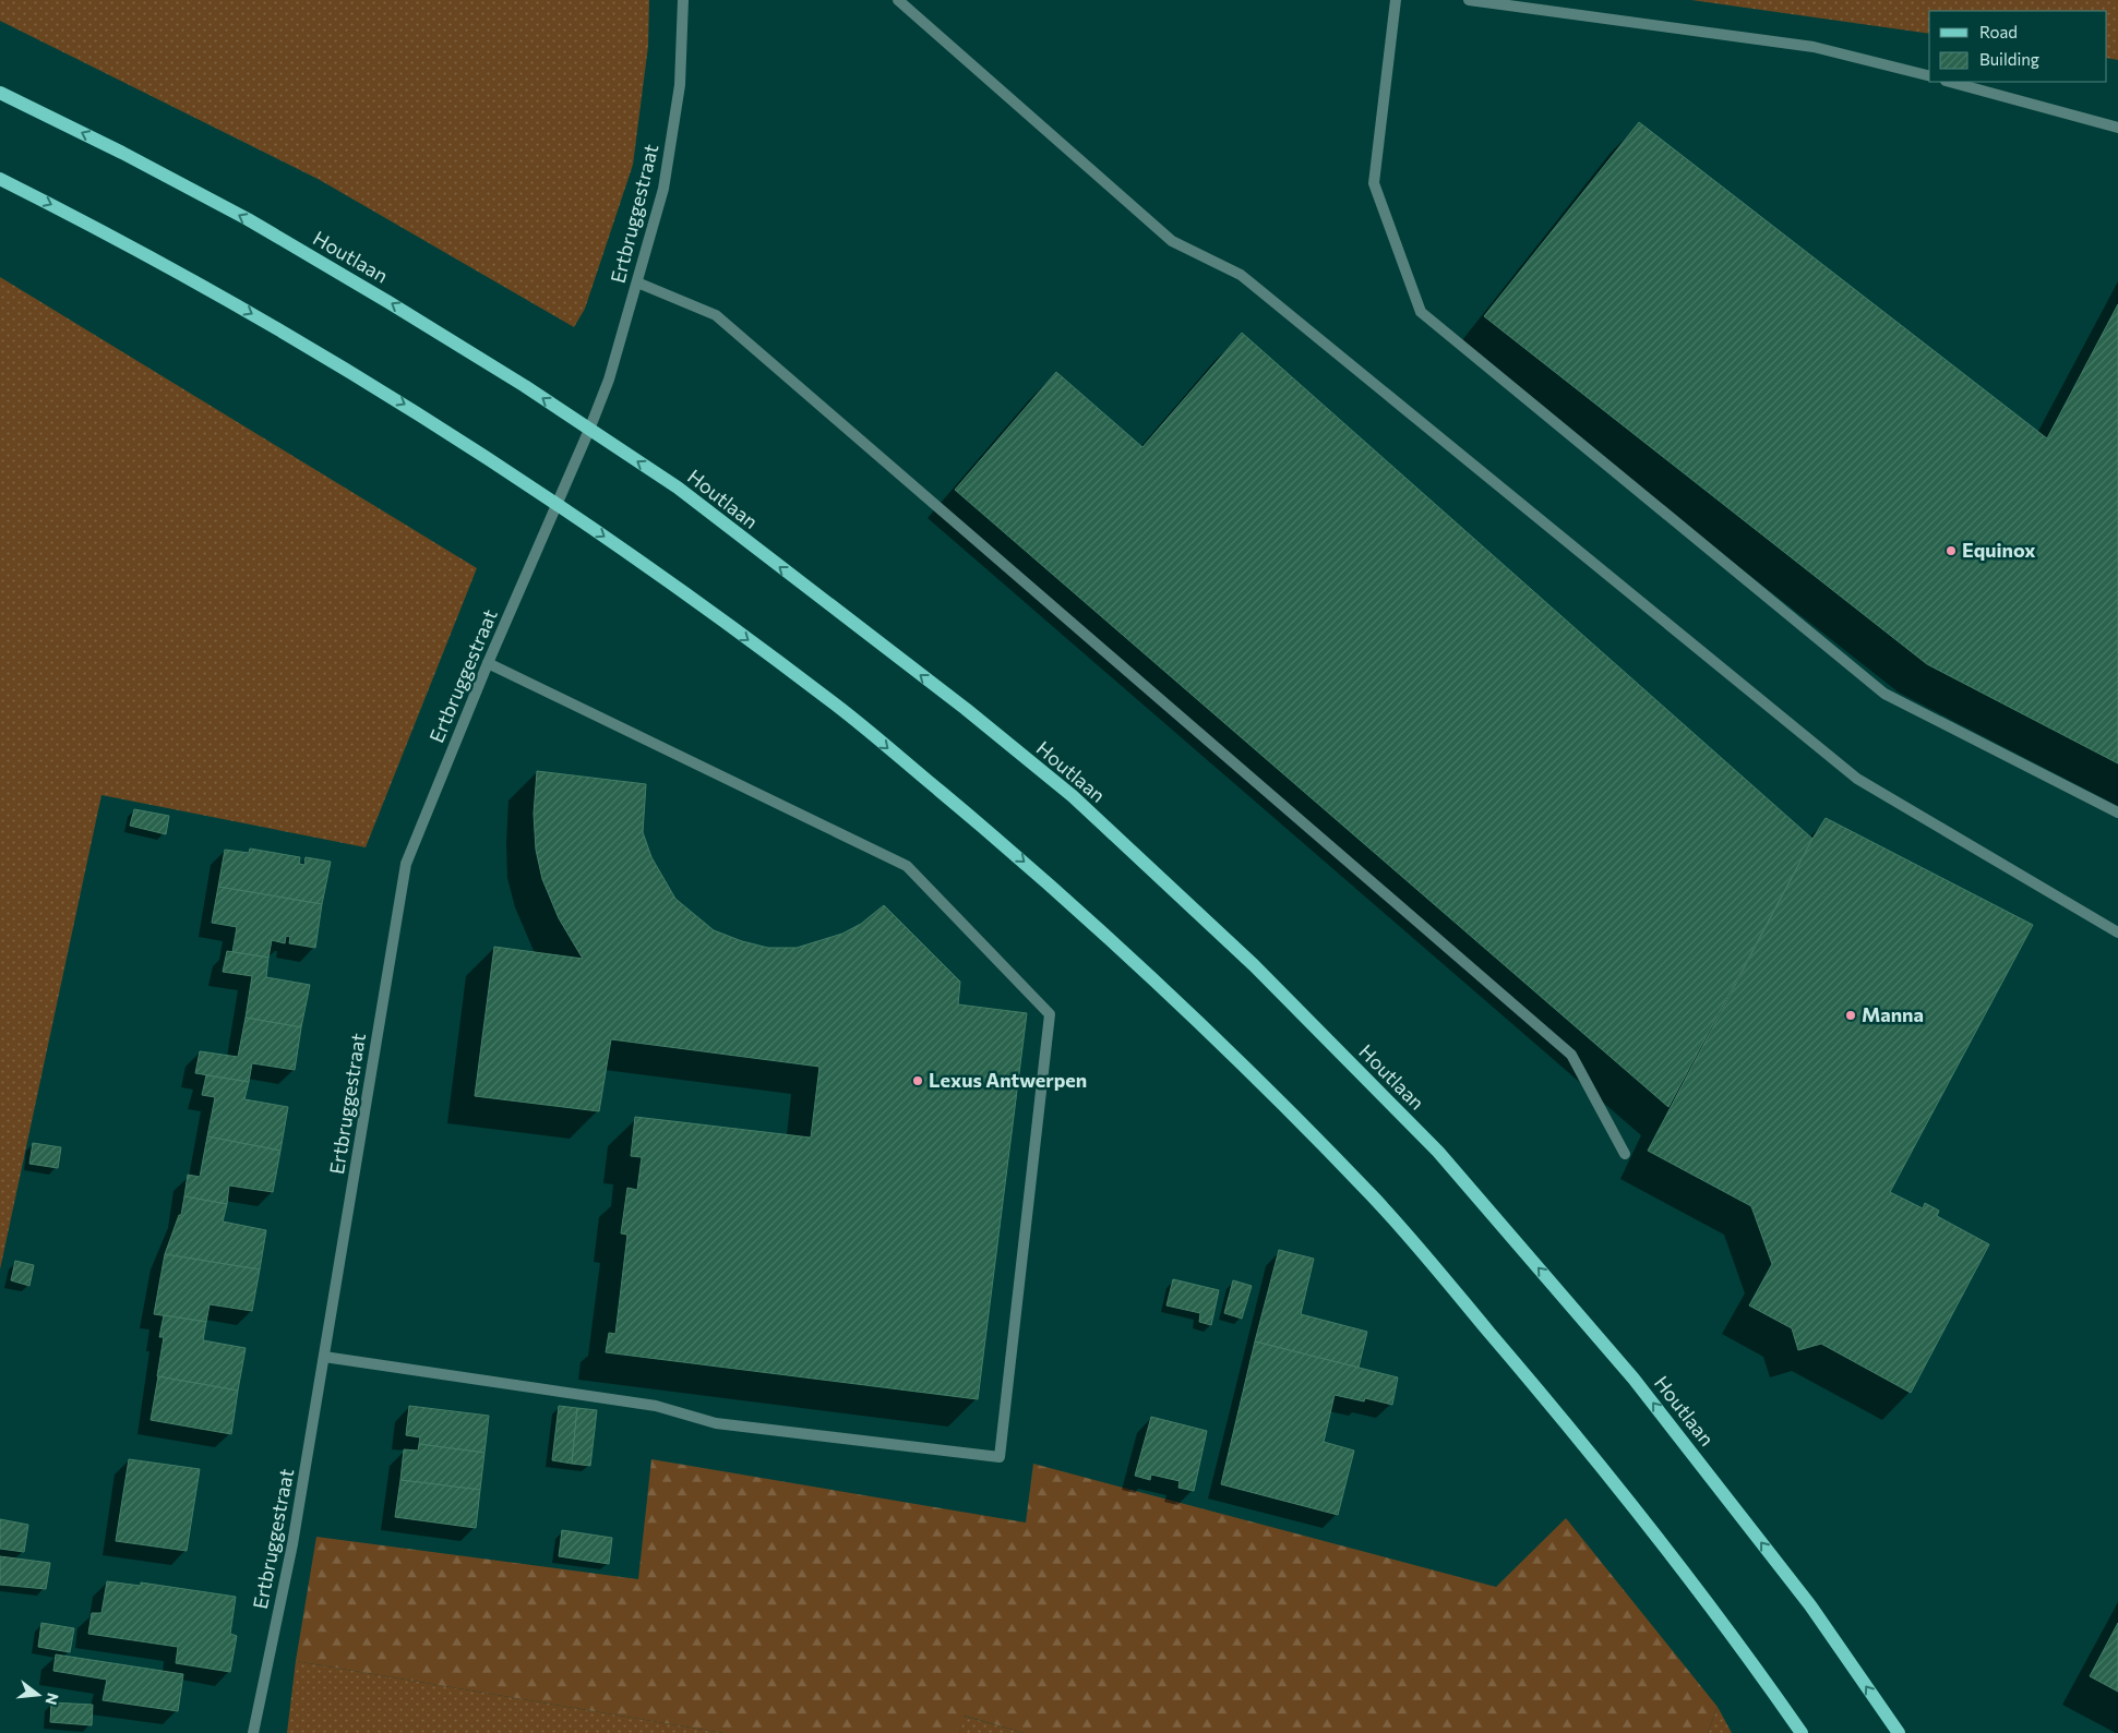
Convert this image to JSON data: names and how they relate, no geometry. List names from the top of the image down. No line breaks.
{"streets":{"main road":["Houtlaan"],"street":["Ertbruggestraat"]},"crossings":[["Ertbruggestraat","Houtlaan"]],"places":["Equinox","Manna","Lexus Antwerpen"],"legend":["Road","Building"],"north":"right"}
